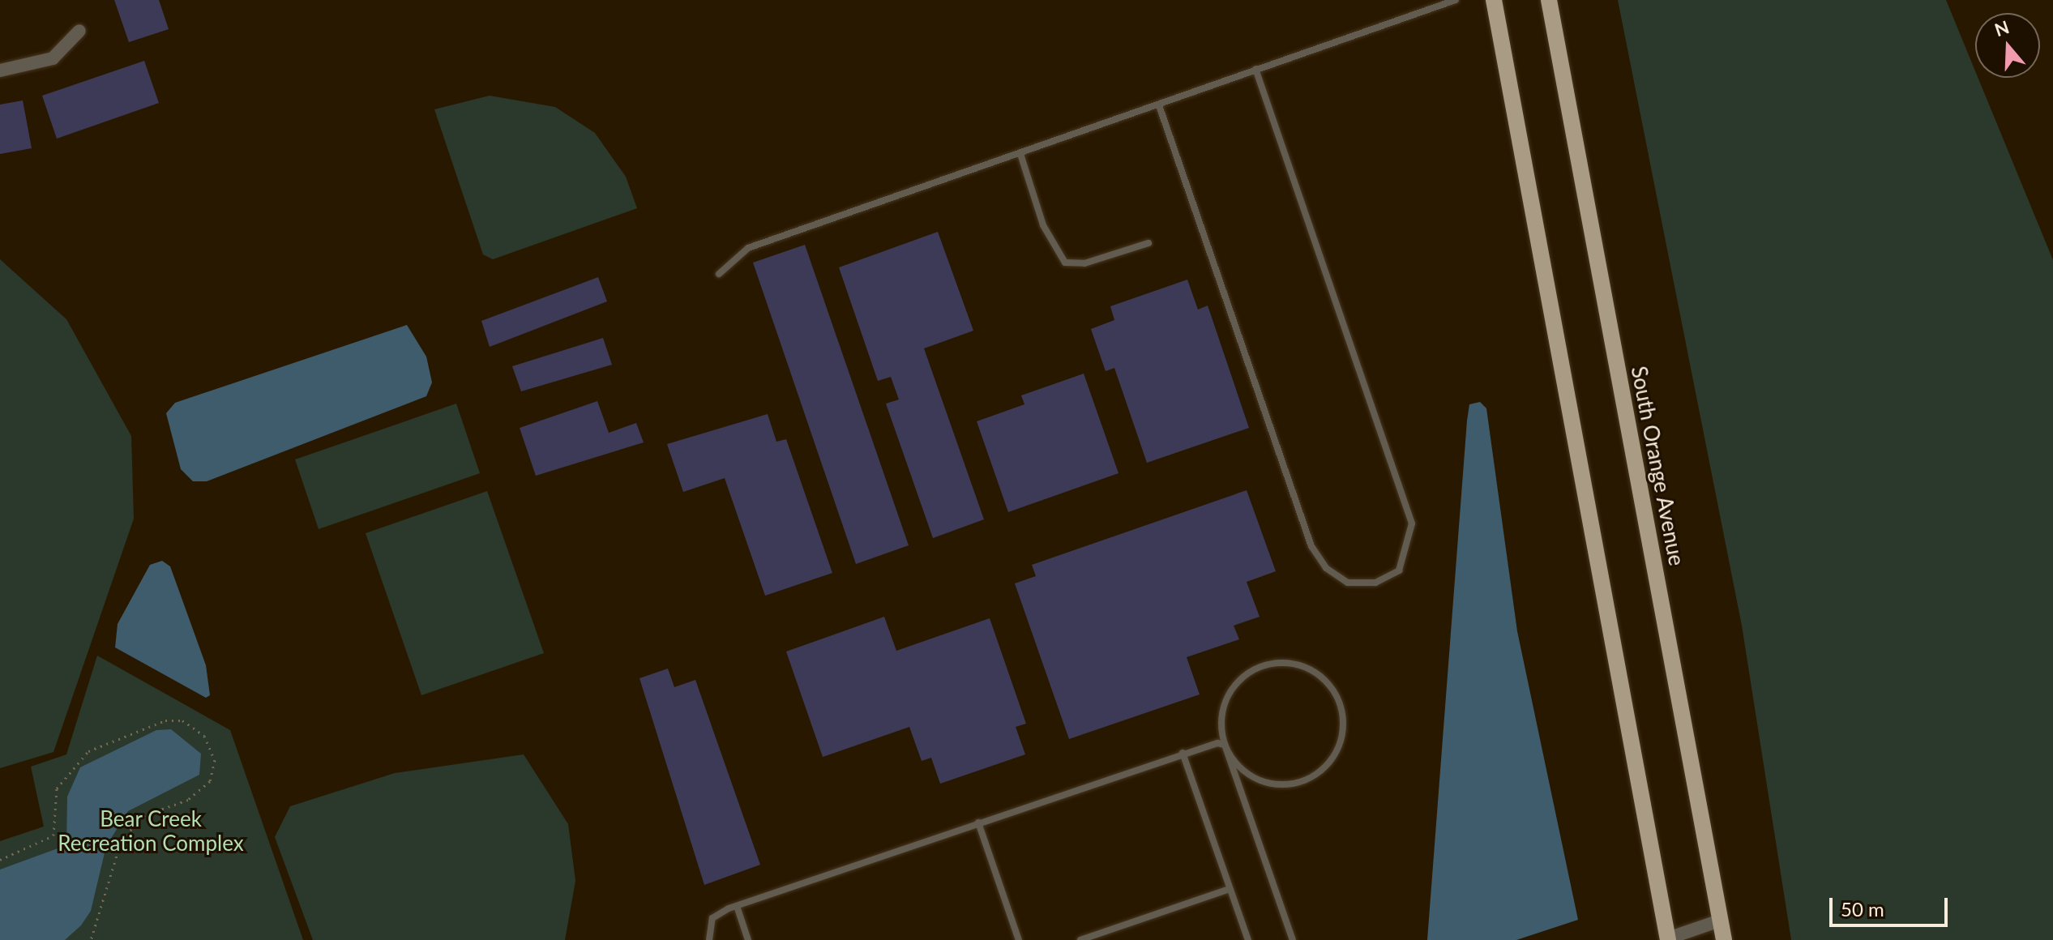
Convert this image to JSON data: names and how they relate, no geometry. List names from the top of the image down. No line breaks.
{"streets":{"main road":["South Orange Avenue"]},"parks":["Bear Creek Recreation Complex"],"scale_bar":"50 m","north":"top"}
